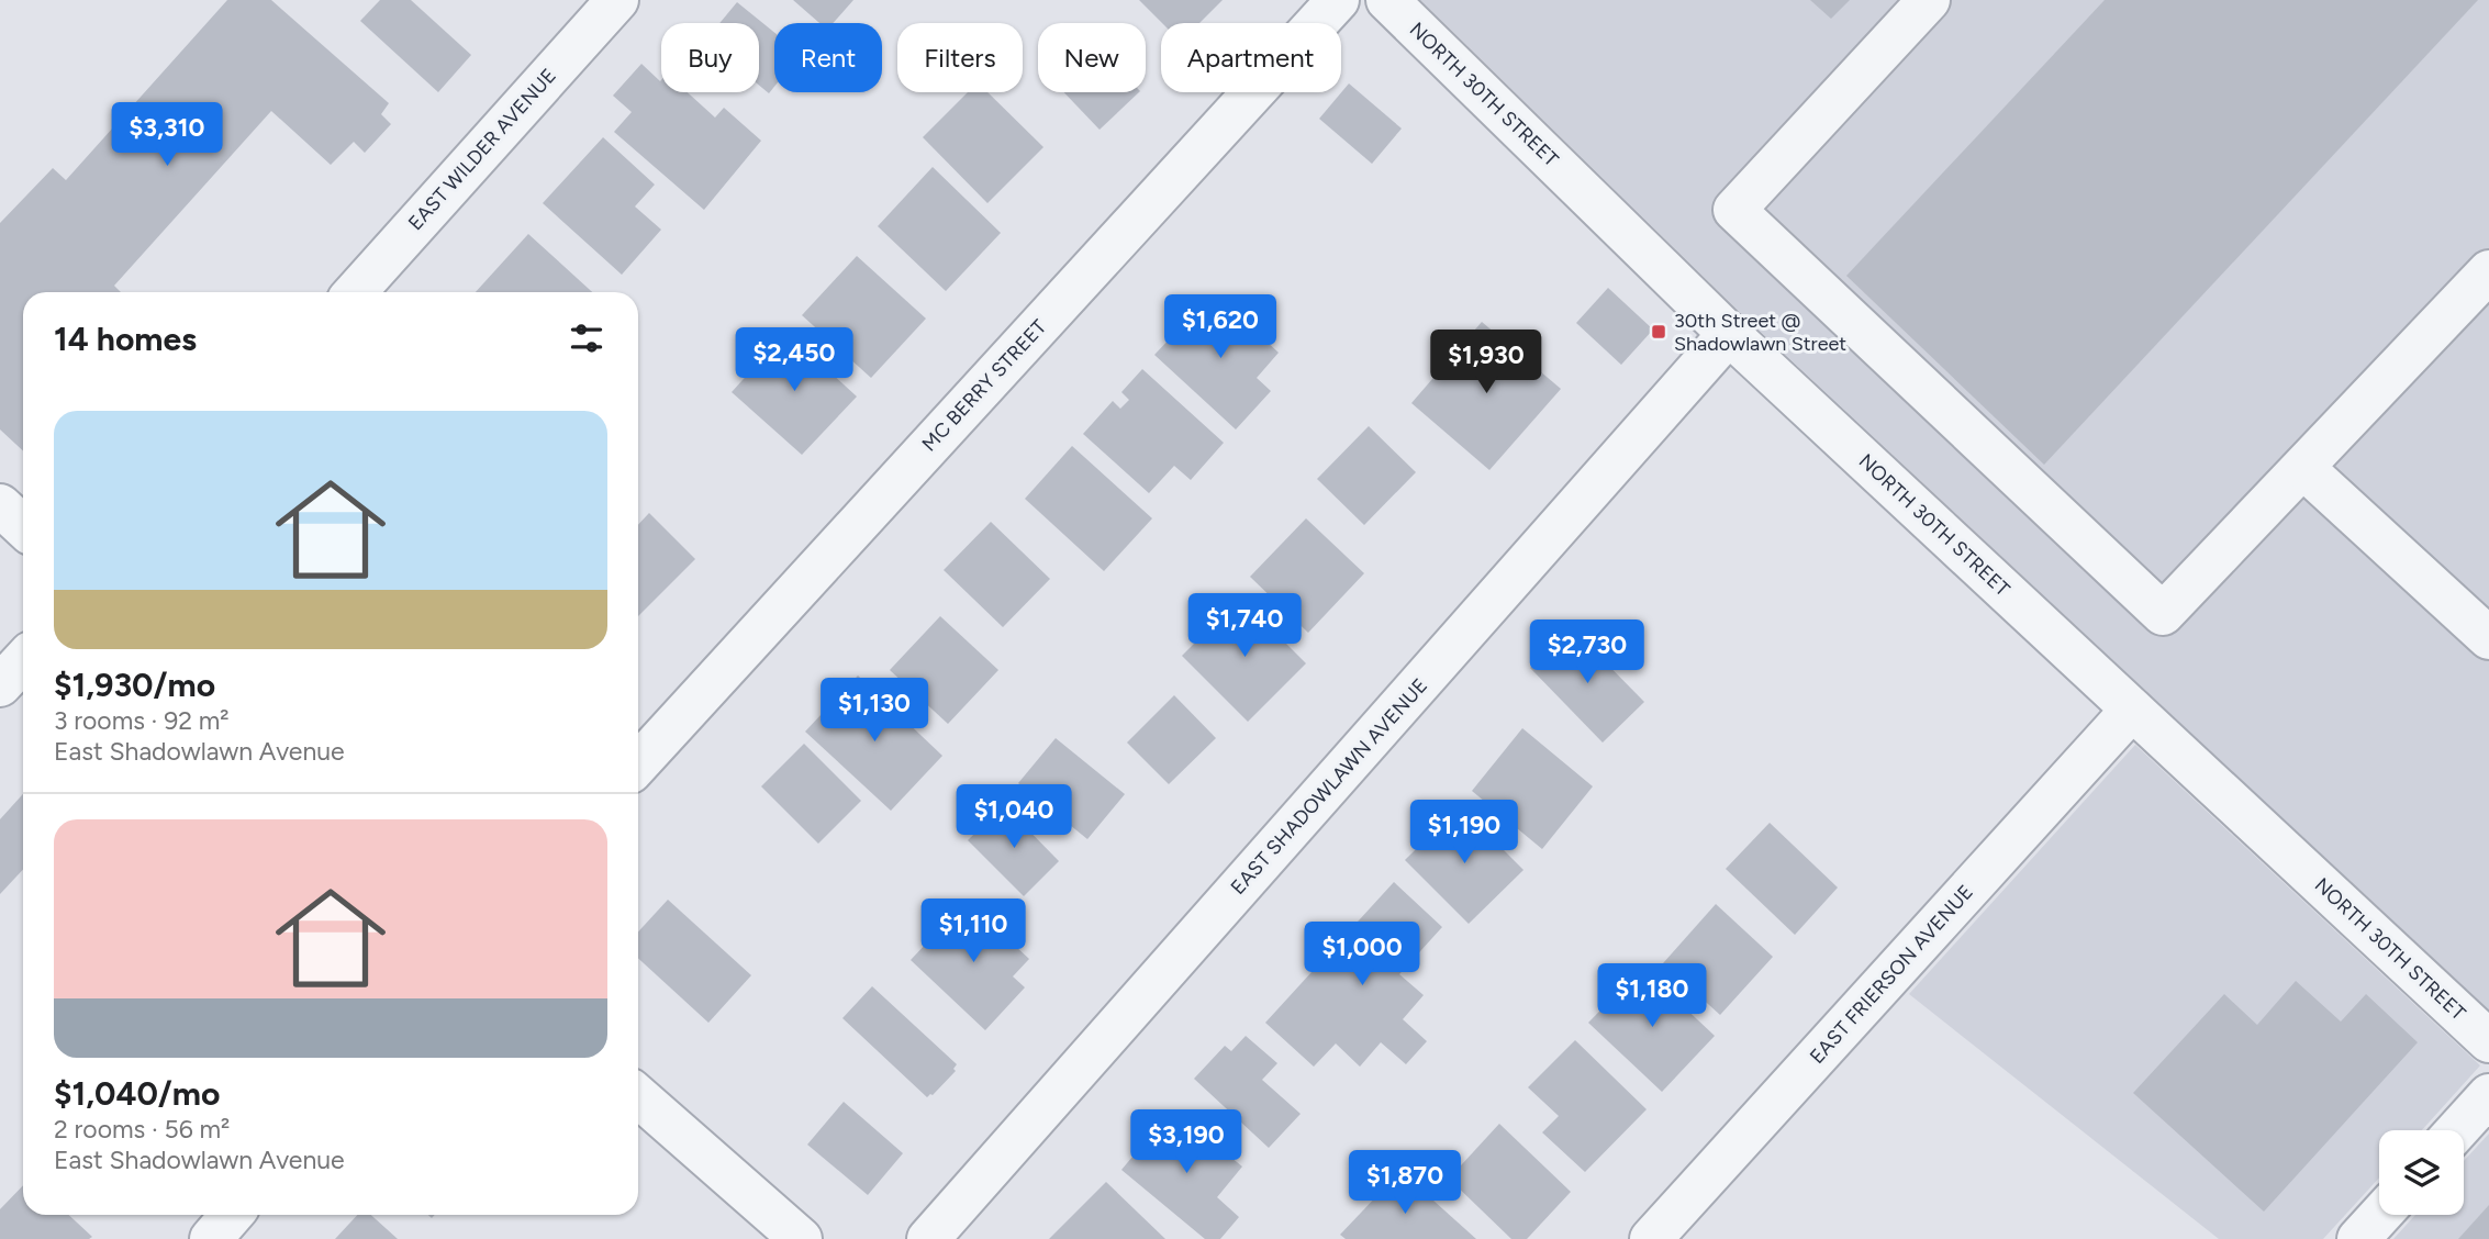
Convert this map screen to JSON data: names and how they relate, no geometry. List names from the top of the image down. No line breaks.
{"streets":{"street":["NORTH 30TH STREET","EAST WILDER AVENUE","MC BERRY STREET","EAST SHADOWLAWN AVENUE","EAST FRIERSON AVENUE"]},"crossings":[["NORTH 30TH STREET","EAST SHADOWLAWN AVENUE"],["NORTH 30TH STREET","EAST FRIERSON AVENUE"]],"places":{"transit":["30th Street @ Shadowlawn Street"]},"page":{"chip":["Buy","Rent","Filters","New","Apartment"],"price":["$3,310","$1,620","$2,450","$1,930","$1,740","$2,730","$1,130","$1,040","$1,190","$1,110","$1,000","$1,180","$3,190","$1,870"],"heading":"14 homes","list":[{"name":"$1,930/mo","note":"3 rooms · 92 m² · East Shadowlawn Avenue"},{"name":"$1,040/mo","note":"2 rooms · 56 m² · East Shadowlawn Avenue"}]}}
